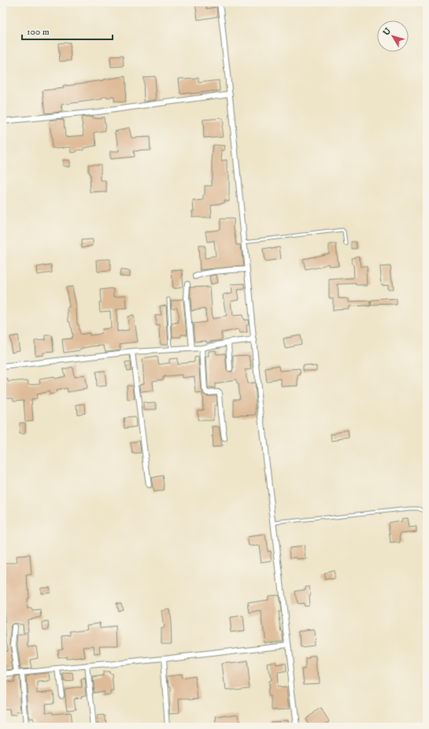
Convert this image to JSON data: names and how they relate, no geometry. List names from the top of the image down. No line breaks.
{"scale_bar":"100 m","north":"top left"}
